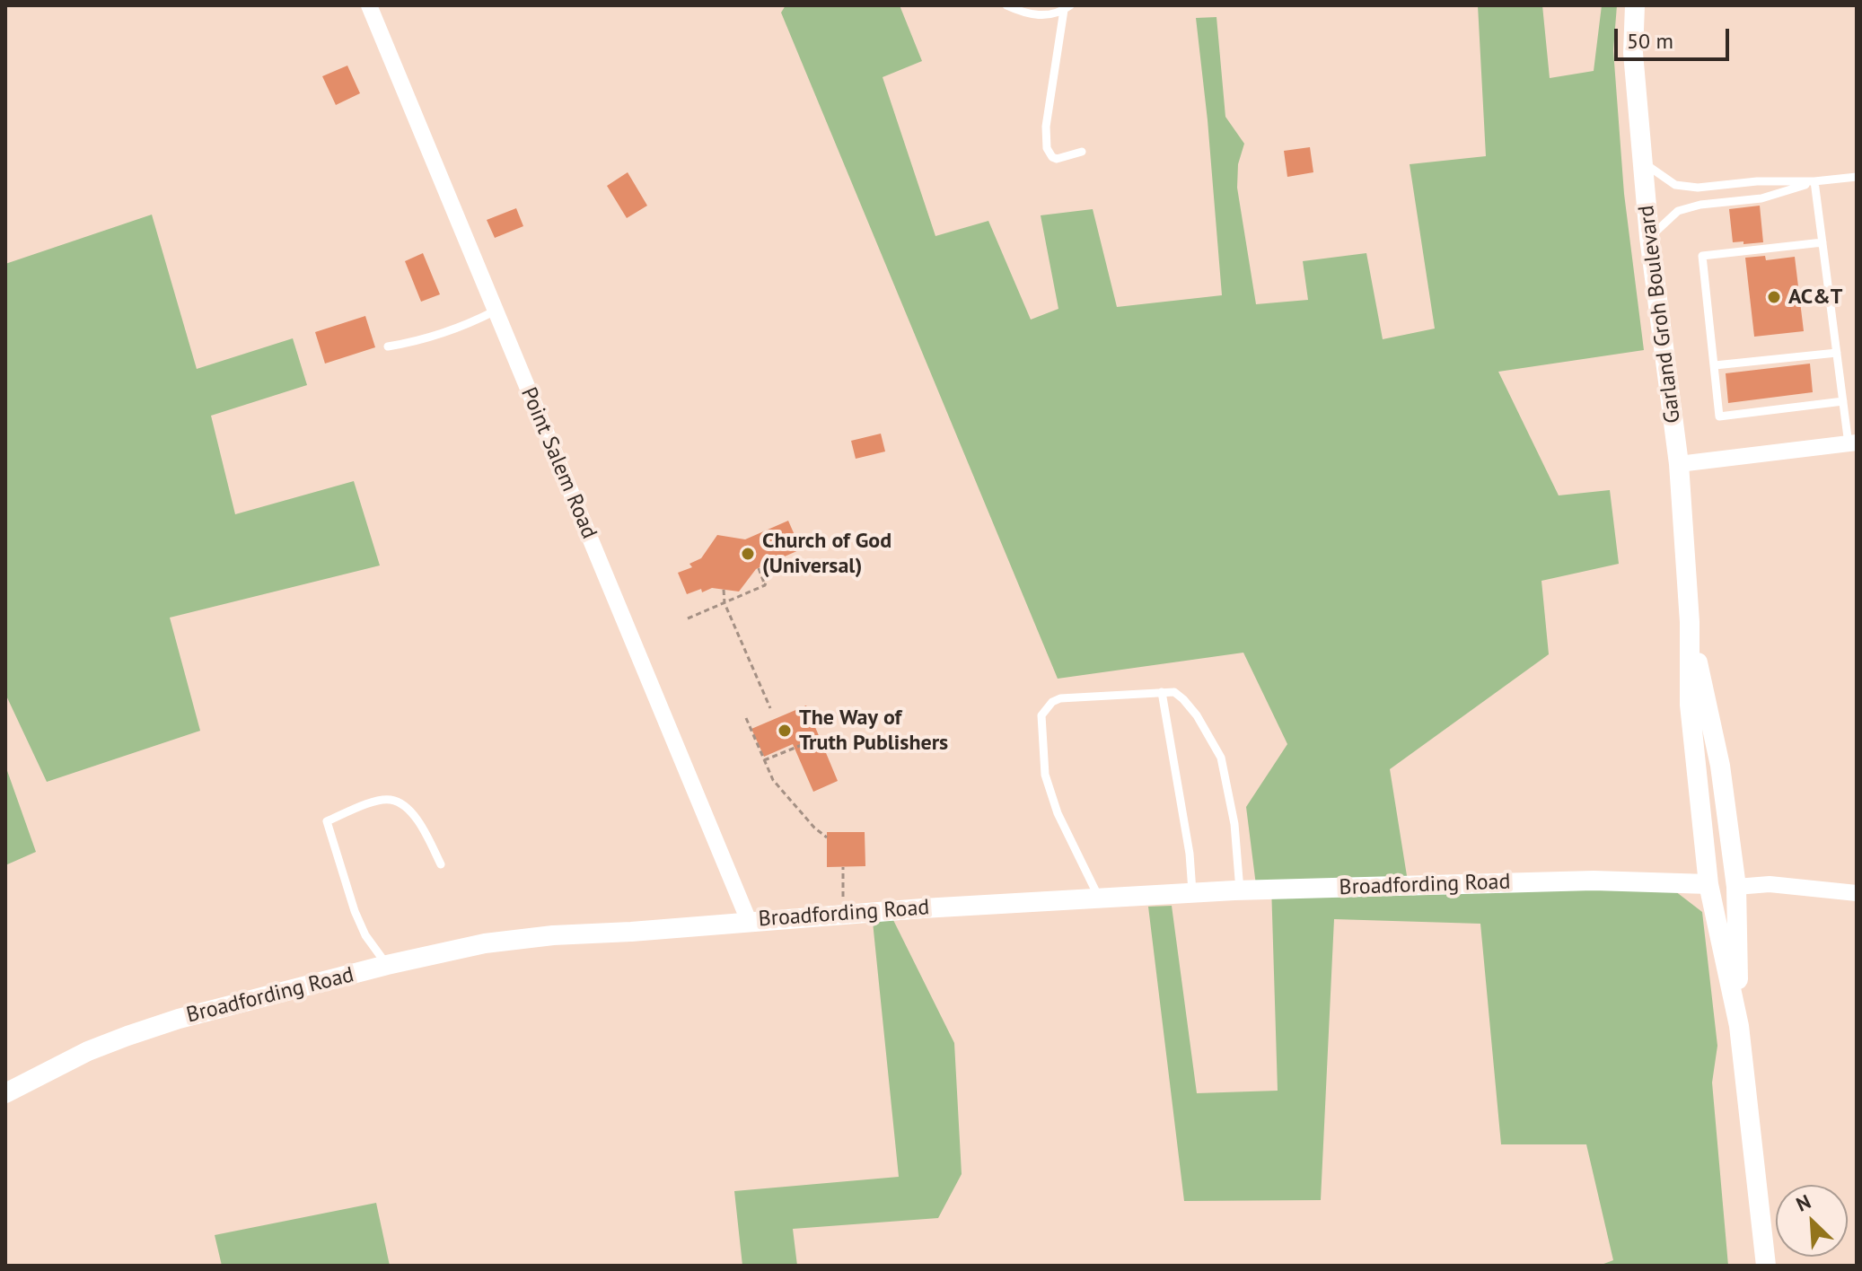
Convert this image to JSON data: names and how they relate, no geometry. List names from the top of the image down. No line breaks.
{"streets":{"street":["Garland Groh Boulevard","Point Salem Road","Broadfording Road"]},"crossings":[["Garland Groh Boulevard","Broadfording Road"],["Point Salem Road","Broadfording Road"]],"places":["AC&T","Church of God (Universal)","The Way of Truth Publishers"],"scale_bar":"50 m","north":"top left"}
